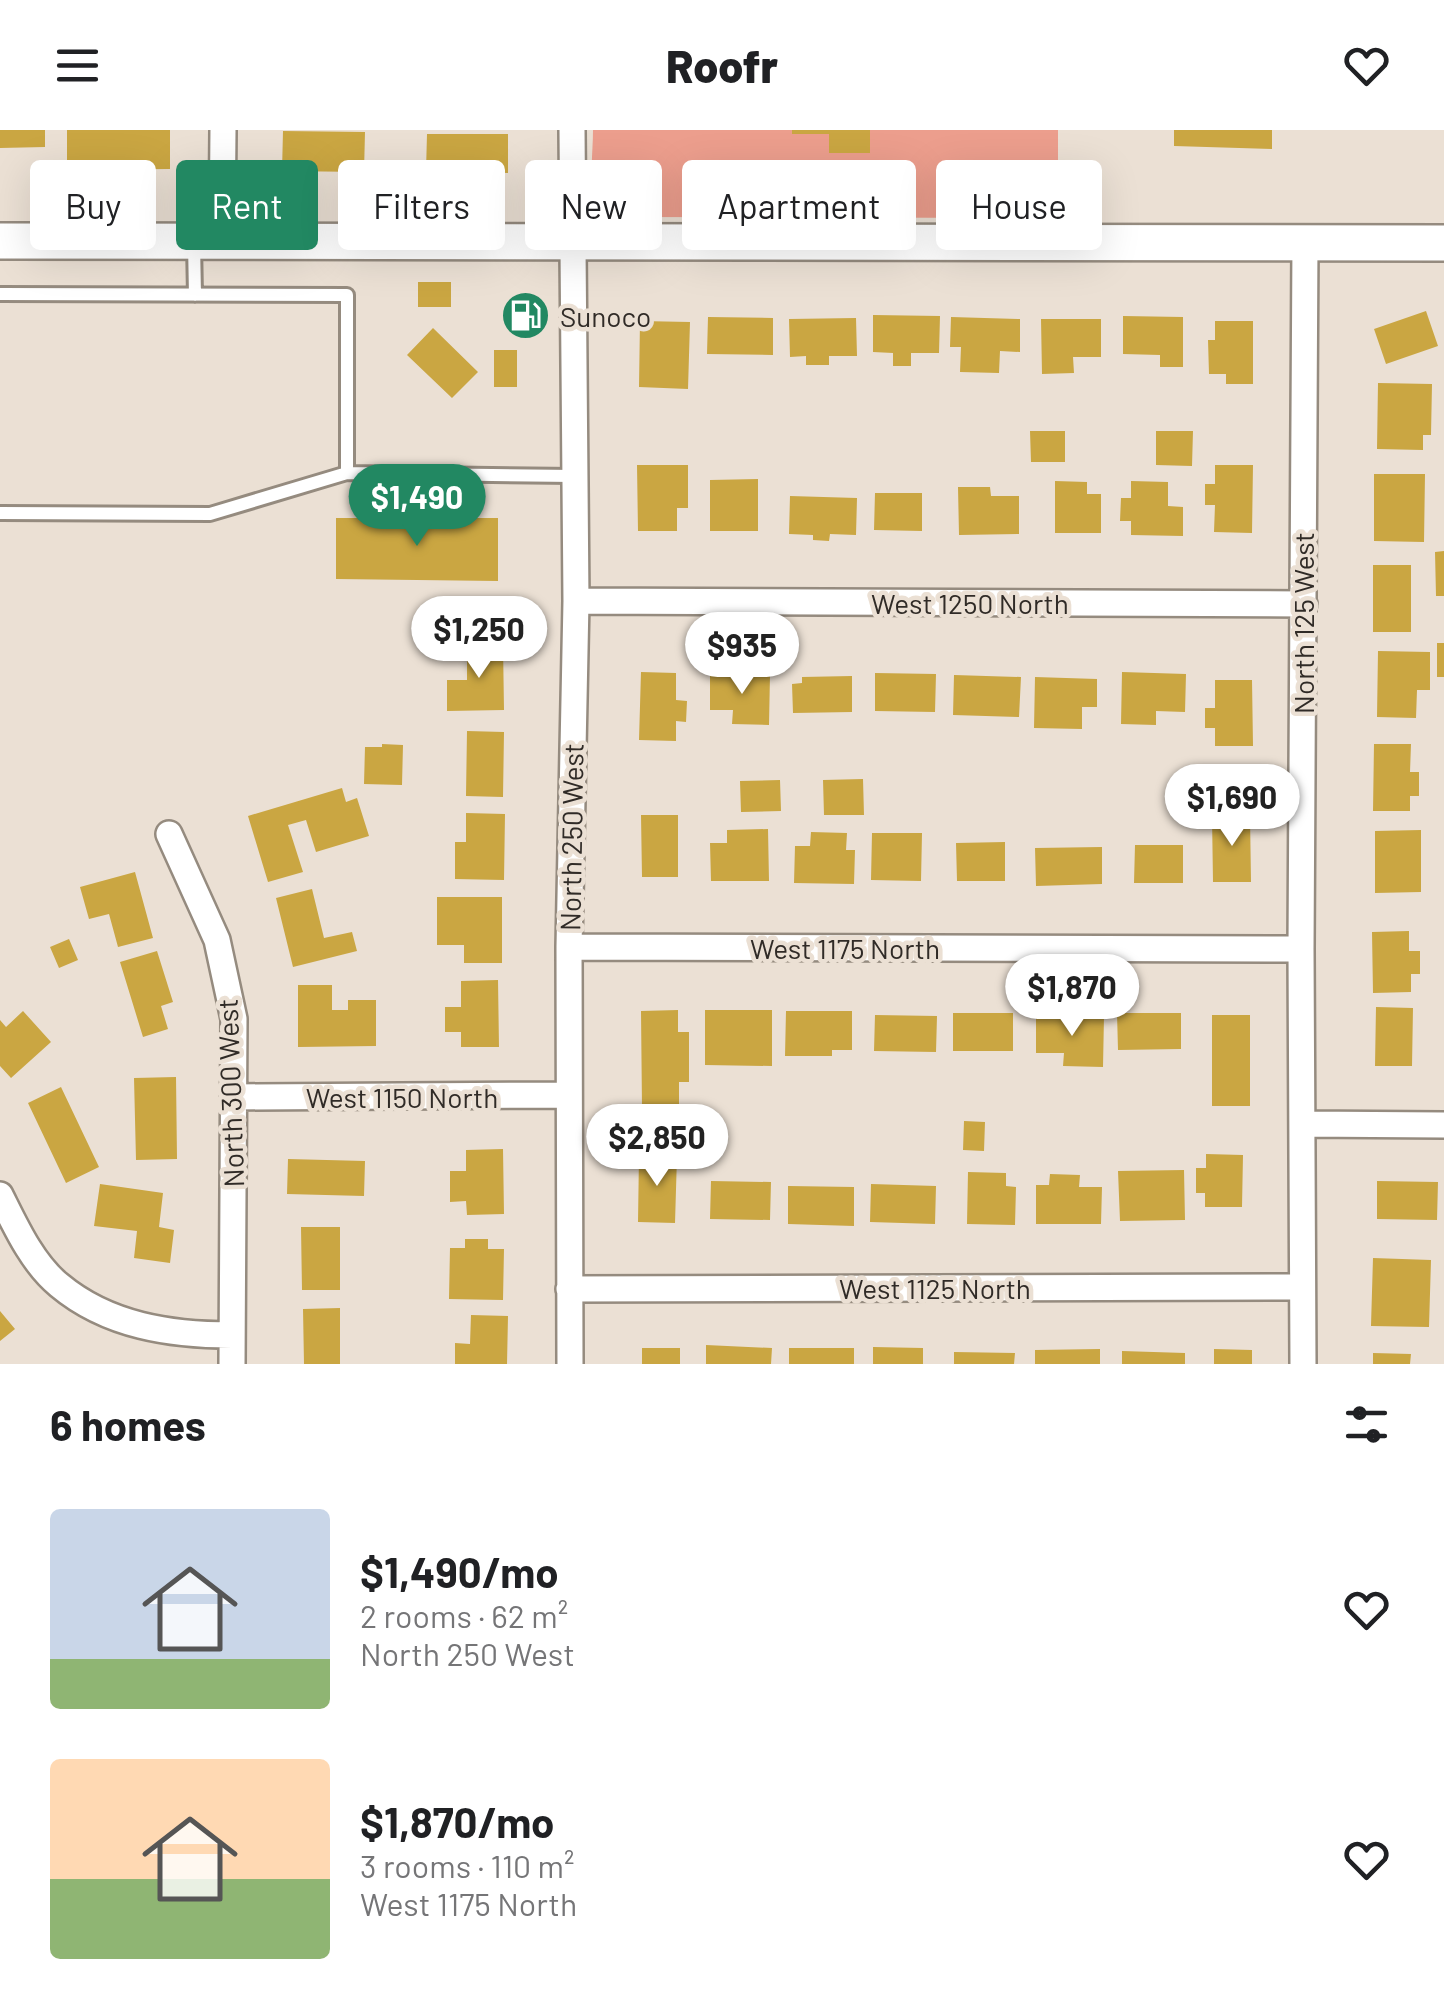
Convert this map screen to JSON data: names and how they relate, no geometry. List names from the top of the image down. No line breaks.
{"streets":{"street":["West 1250 North","North 125 West","North 250 West","West 1175 North","North 300 West","West 1150 North","West 1125 North"]},"crossings":[["West 1250 North","North 125 West"],["West 1250 North","North 250 West"],["North 125 West","West 1175 North"],["North 125 West","West 1125 North"],["North 250 West","West 1175 North"],["North 250 West","West 1150 North"],["North 250 West","West 1125 North"],["North 300 West","West 1150 North"]],"places":{"fuel station":["Sunoco"]},"page":{"header":"Roofr","chip":["Buy","Rent","Filters","New","Apartment","House"],"price":["$1,490","$1,250","$935","$1,690","$1,870","$2,850"],"heading":"6 homes","list":[{"name":"$1,490/mo","note":"2 rooms · 62 m² · North 250 West"},{"name":"$1,870/mo","note":"3 rooms · 110 m² · West 1175 North"}]}}
